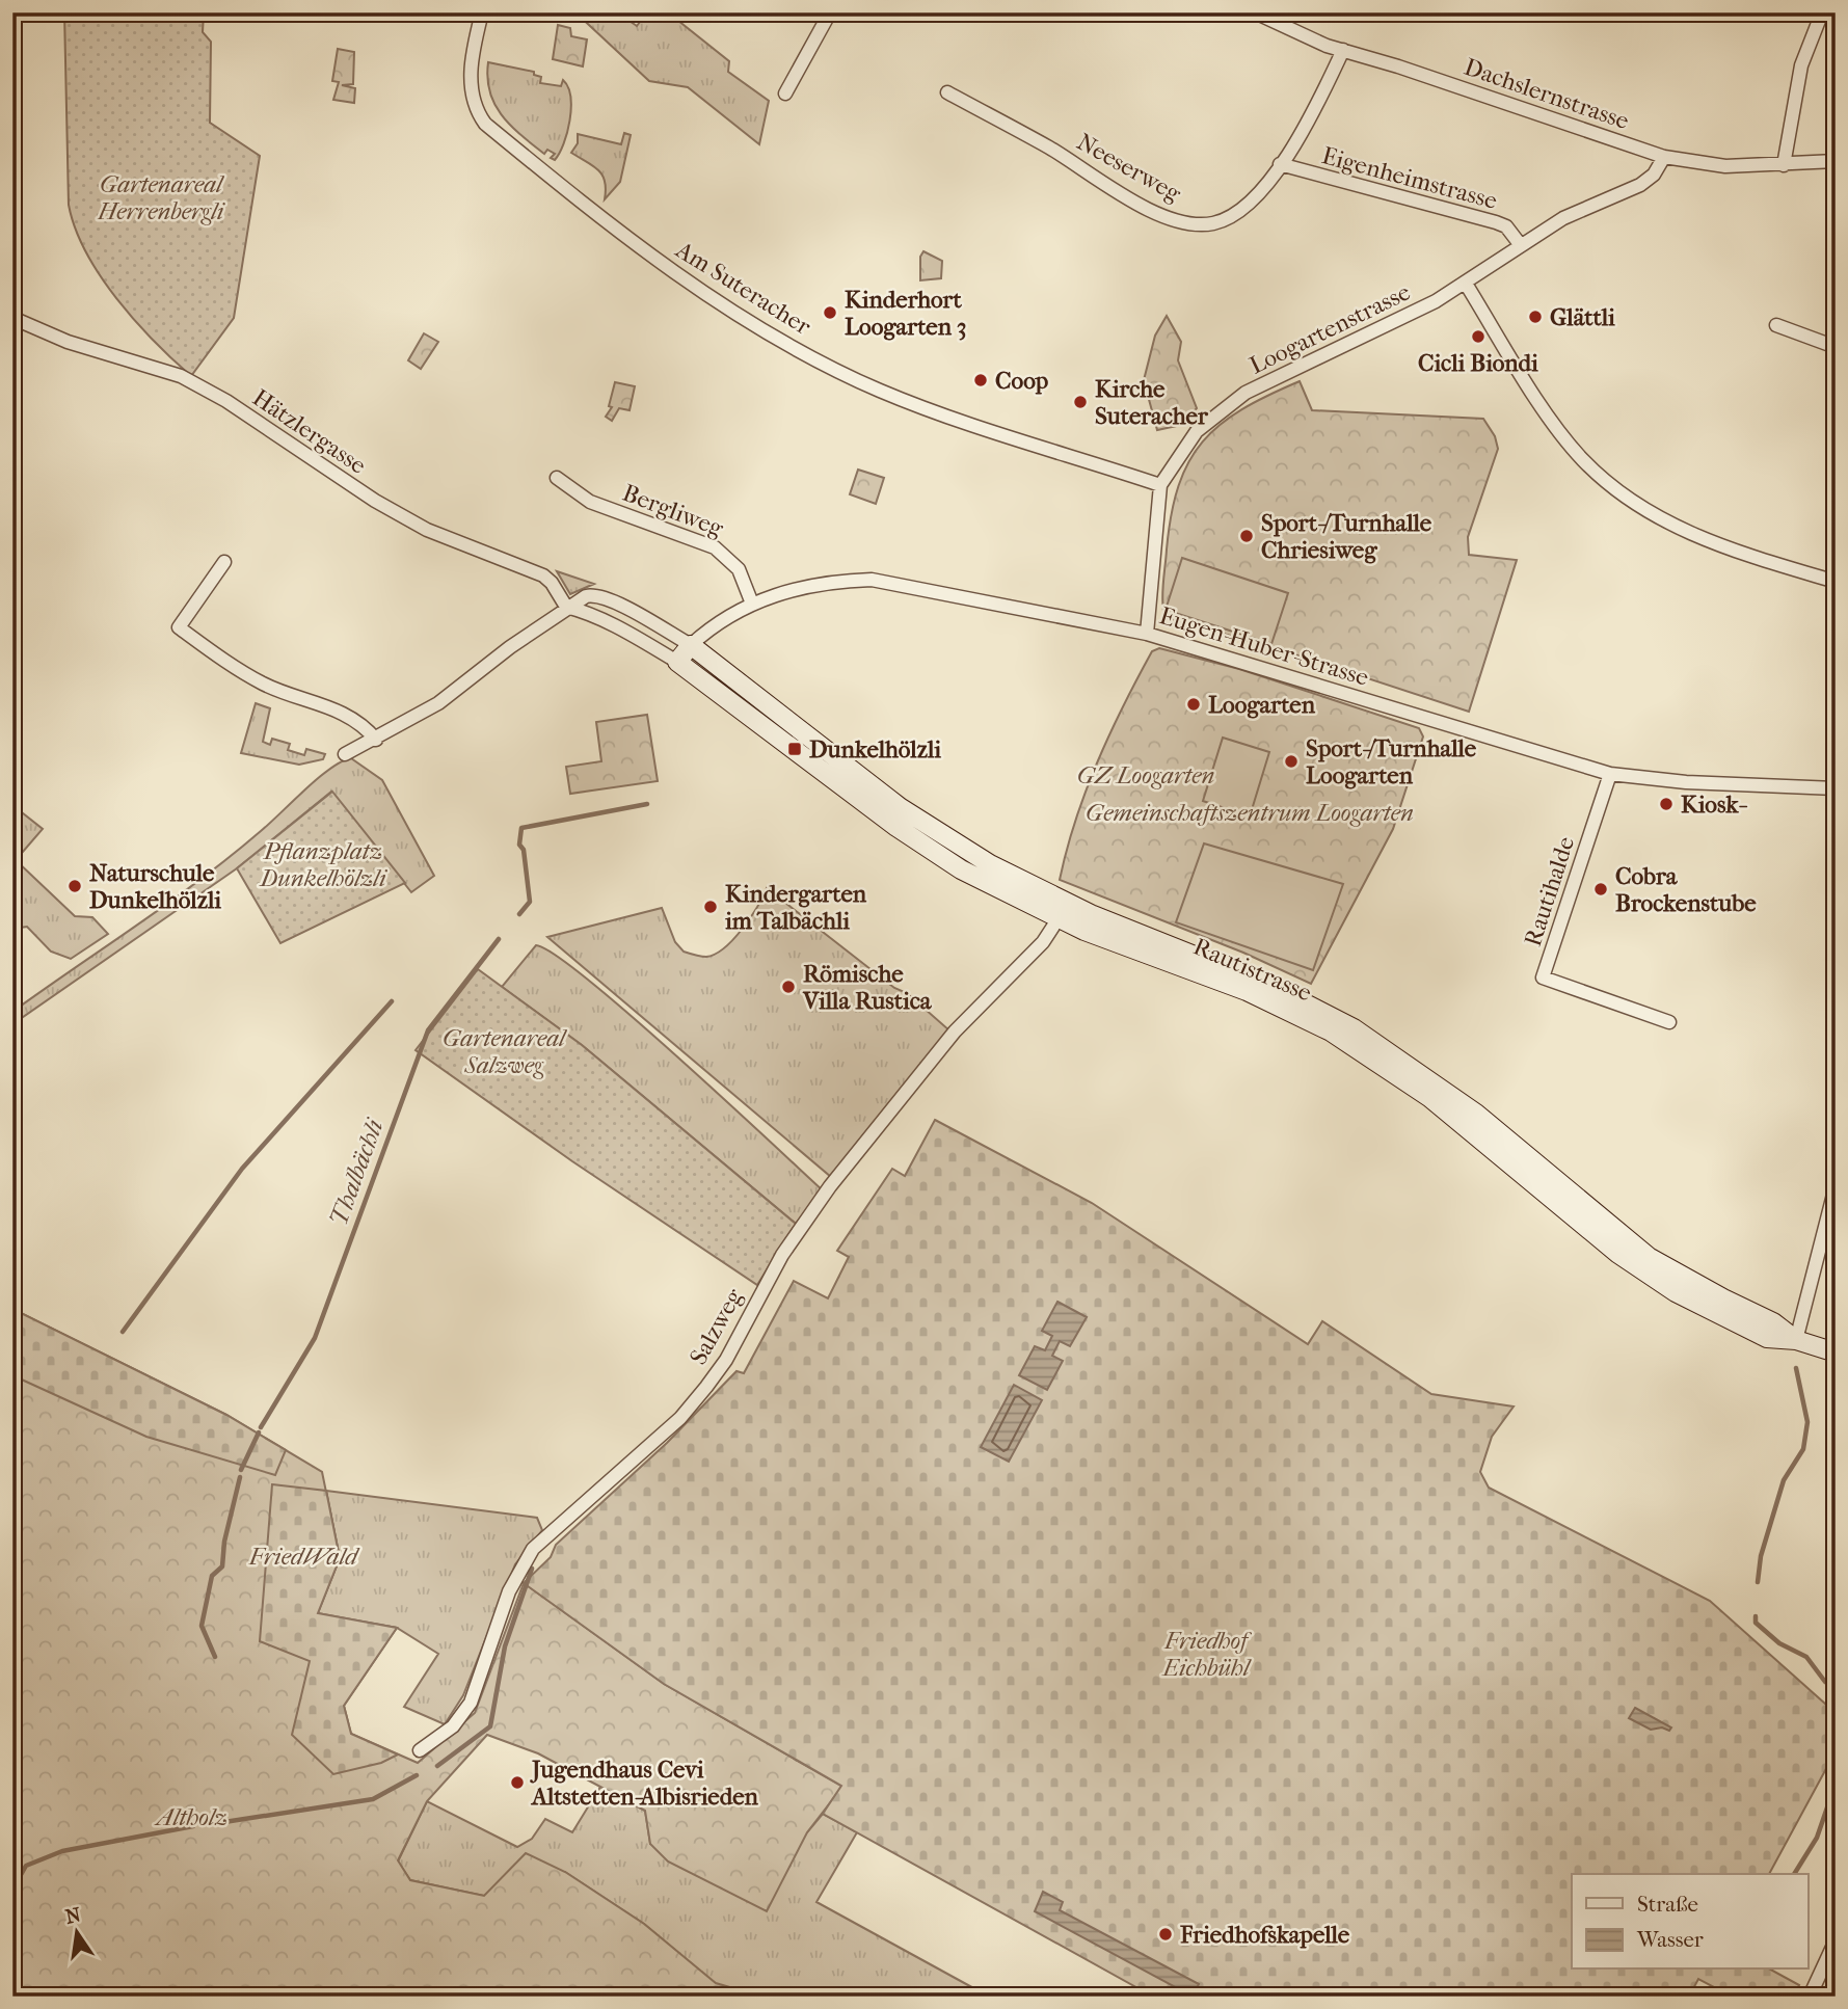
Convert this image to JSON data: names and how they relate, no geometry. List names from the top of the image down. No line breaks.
{"streets":{"street":["Dachslernstrasse","Neeserweg","Eigenheimstrasse","Am Suteracher","Loogartenstrasse","Hätzlergasse","Bergliweg","Eugen-Huber-Strasse","Rautihalde","Rautistrasse","Salzweg"]},"crossings":[["Dachslernstrasse","Neeserweg"],["Dachslernstrasse","Loogartenstrasse"],["Neeserweg","Eigenheimstrasse"],["Eigenheimstrasse","Loogartenstrasse"],["Am Suteracher","Loogartenstrasse"],["Loogartenstrasse","Eugen-Huber-Strasse"],["Bergliweg","Eugen-Huber-Strasse"],["Eugen-Huber-Strasse","Rautihalde"],["Eugen-Huber-Strasse","Rautistrasse"],["Rautistrasse","Salzweg"]],"water":["Thalbächli"],"parks":["Gartenareal Herrenbergli","GZ Loogarten","Gemeinschaftszentrum Loogarten","Pflanzplatz Dunkelhölzli","Gartenareal Salzweg","FriedWald","Friedhof Eichbühl","Altholz"],"places":{"other":["Kinderhort Loogarten 3","Glättli","Cicli Biondi","Coop","Kirche Suteracher","Sport-/Turnhalle Chriesiweg","Loogarten","Sport-/Turnhalle Loogarten","Kiosk-","Naturschule Dunkelhölzli","Cobra Brockenstube","Kindergarten im Talbächli","Römische Villa Rustica","Jugendhaus Cevi Altstetten-Albisrieden","Friedhofskapelle"],"transit":["Dunkelhölzli"]},"legend":["Straße","Wasser"],"north":"top"}
